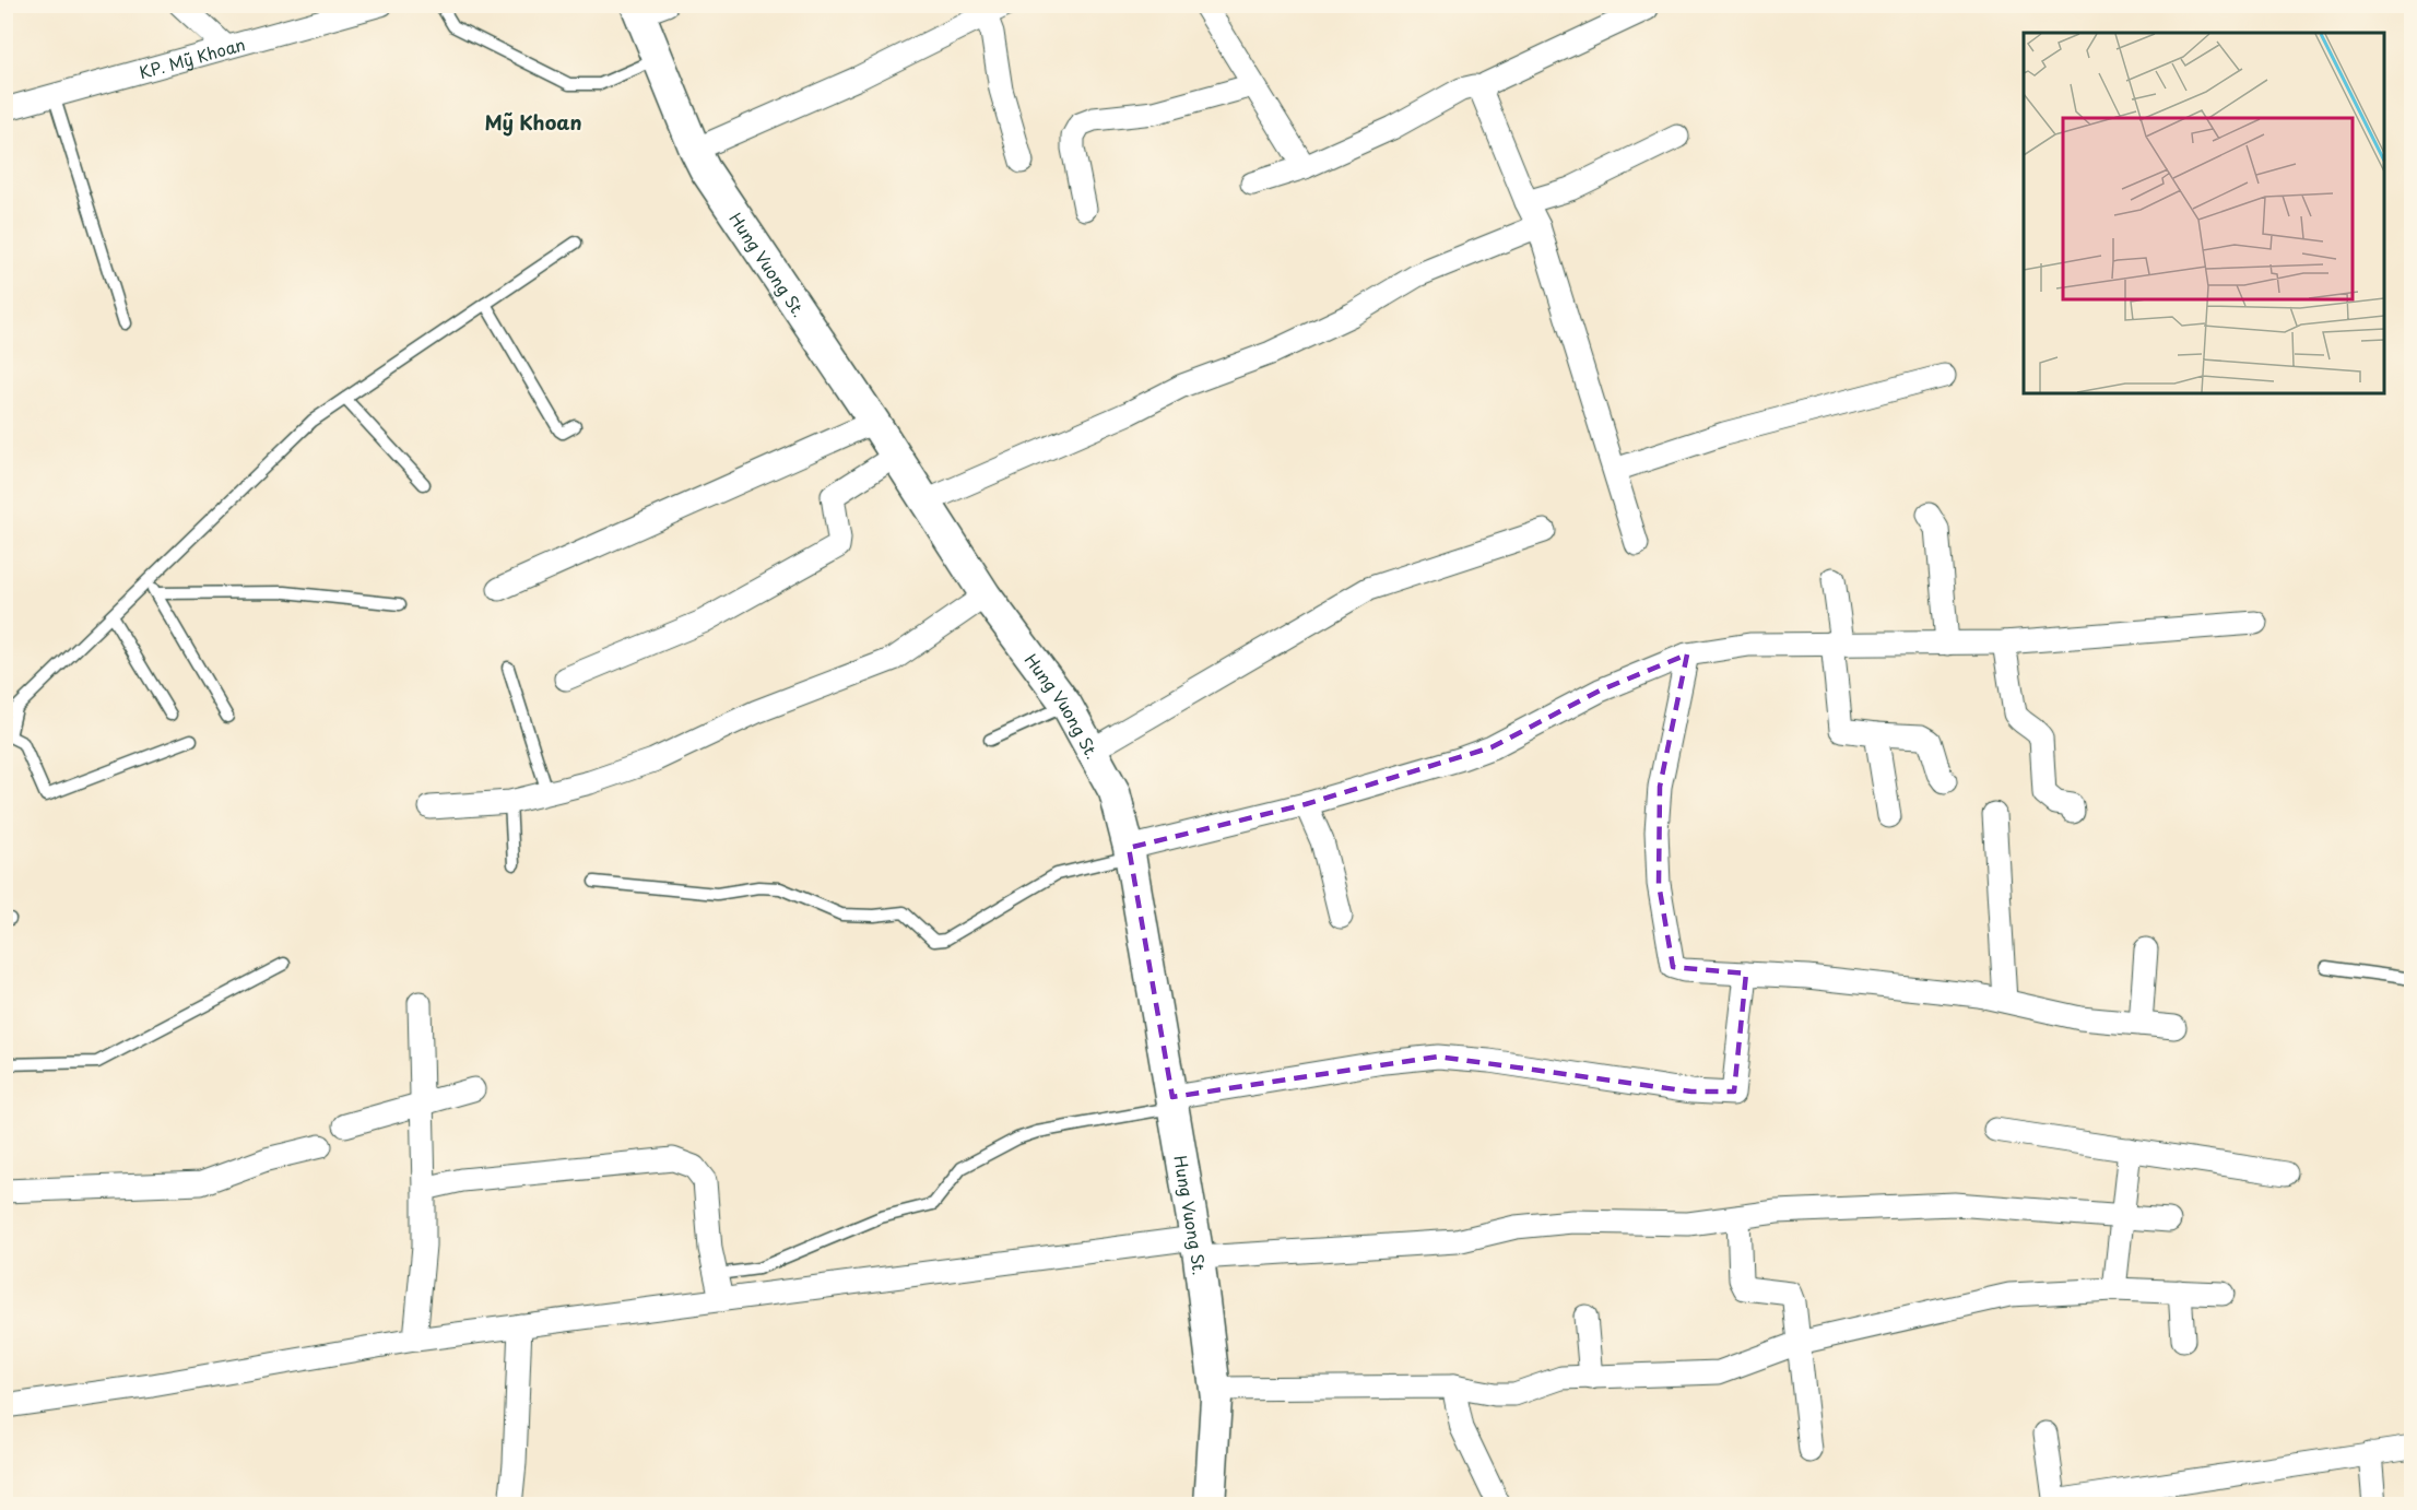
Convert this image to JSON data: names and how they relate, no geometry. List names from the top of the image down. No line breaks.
{"streets":{"street":["KP. Mỹ Khoan","Hung Vuong St."]},"districts":["Mỹ Khoan"]}
